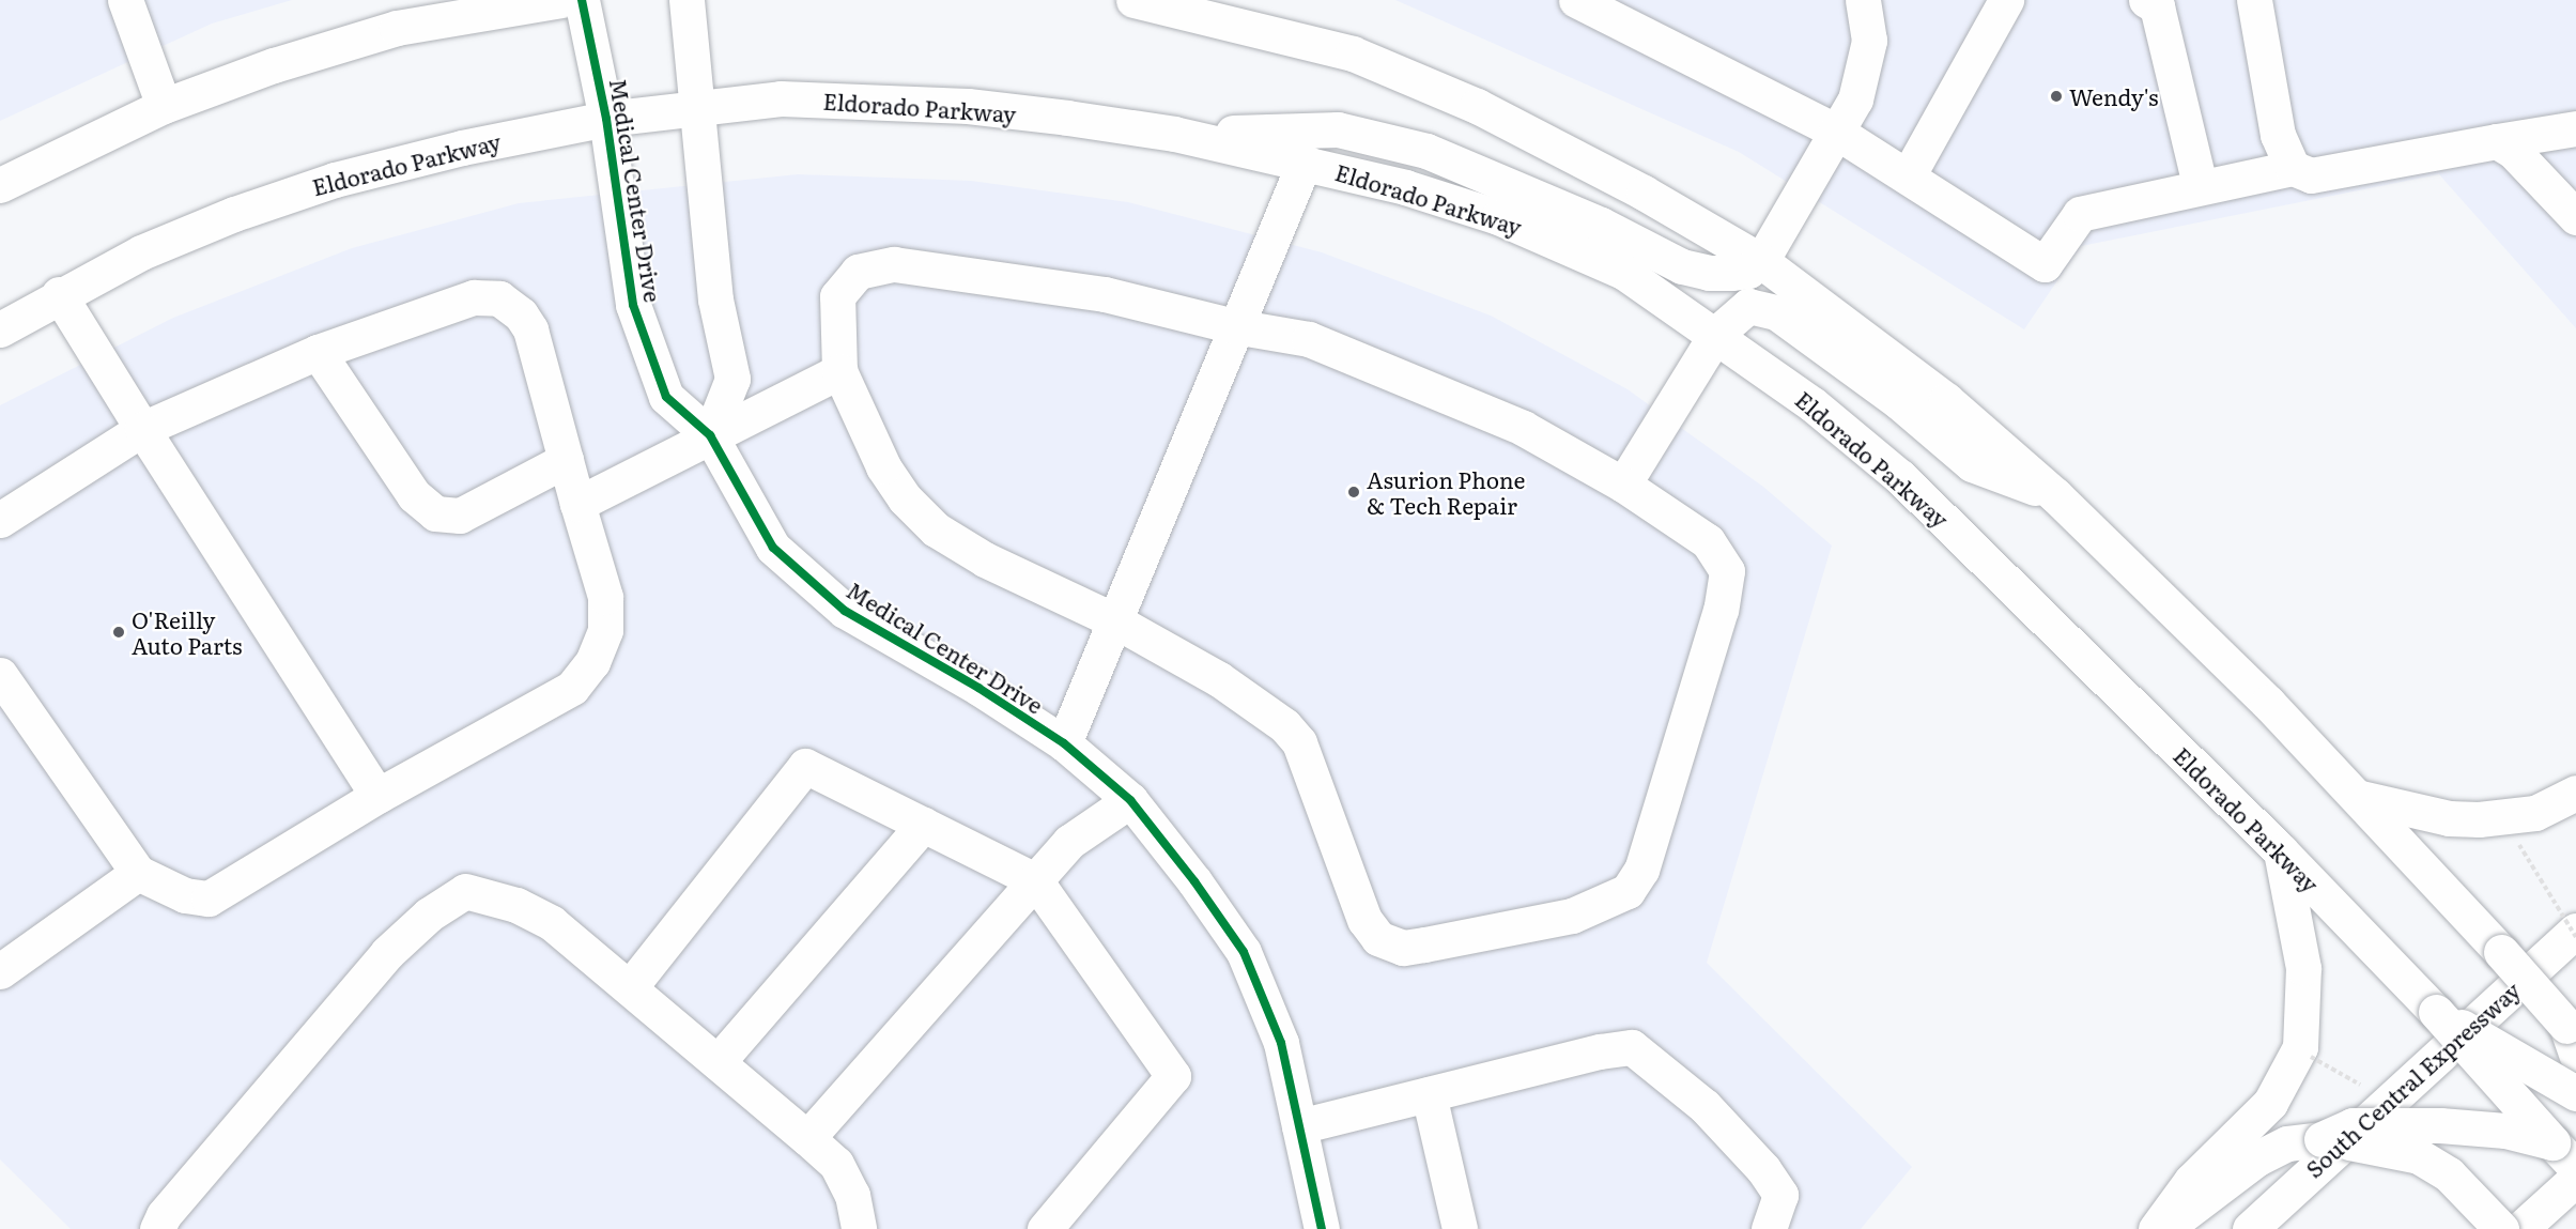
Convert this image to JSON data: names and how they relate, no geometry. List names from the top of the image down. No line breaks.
{"streets":{"main road":["Eldorado Parkway","Medical Center Drive","South Central Expressway"]},"crossings":[["Eldorado Parkway","Medical Center Drive"]],"places":["Wendy's","Asurion Phone & Tech Repair","O'Reilly Auto Parts"]}
